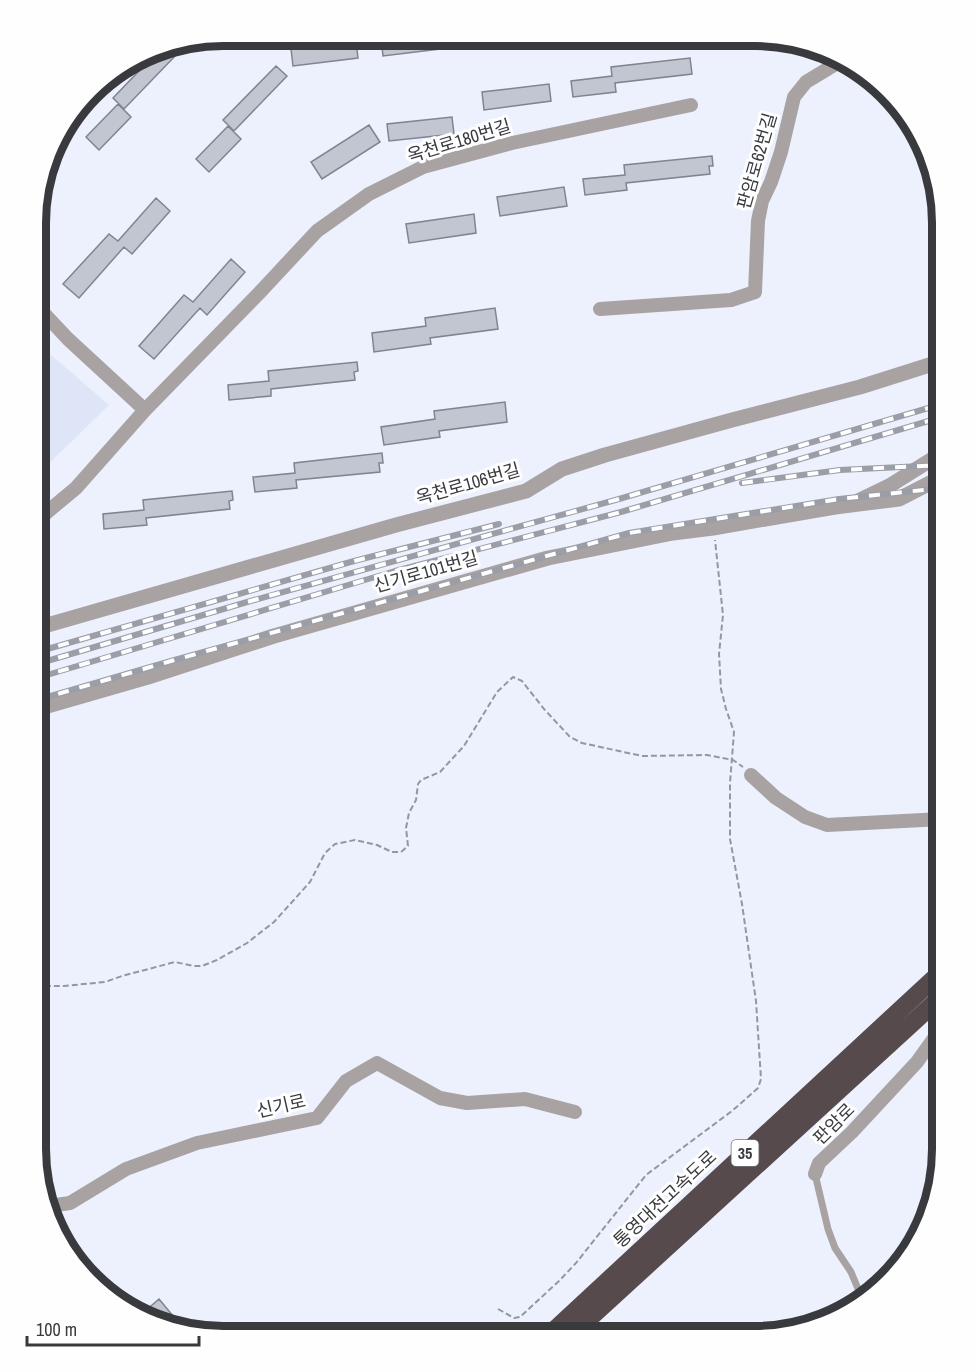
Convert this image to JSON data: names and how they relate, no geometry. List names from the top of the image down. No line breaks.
{"streets":{"highway":["35","통영대전고속도로"],"street":["옥천로180번길","판암로62번길","옥천로106번길","신기로101번길","신기로","판암로"]},"scale_bar":"100 m"}
